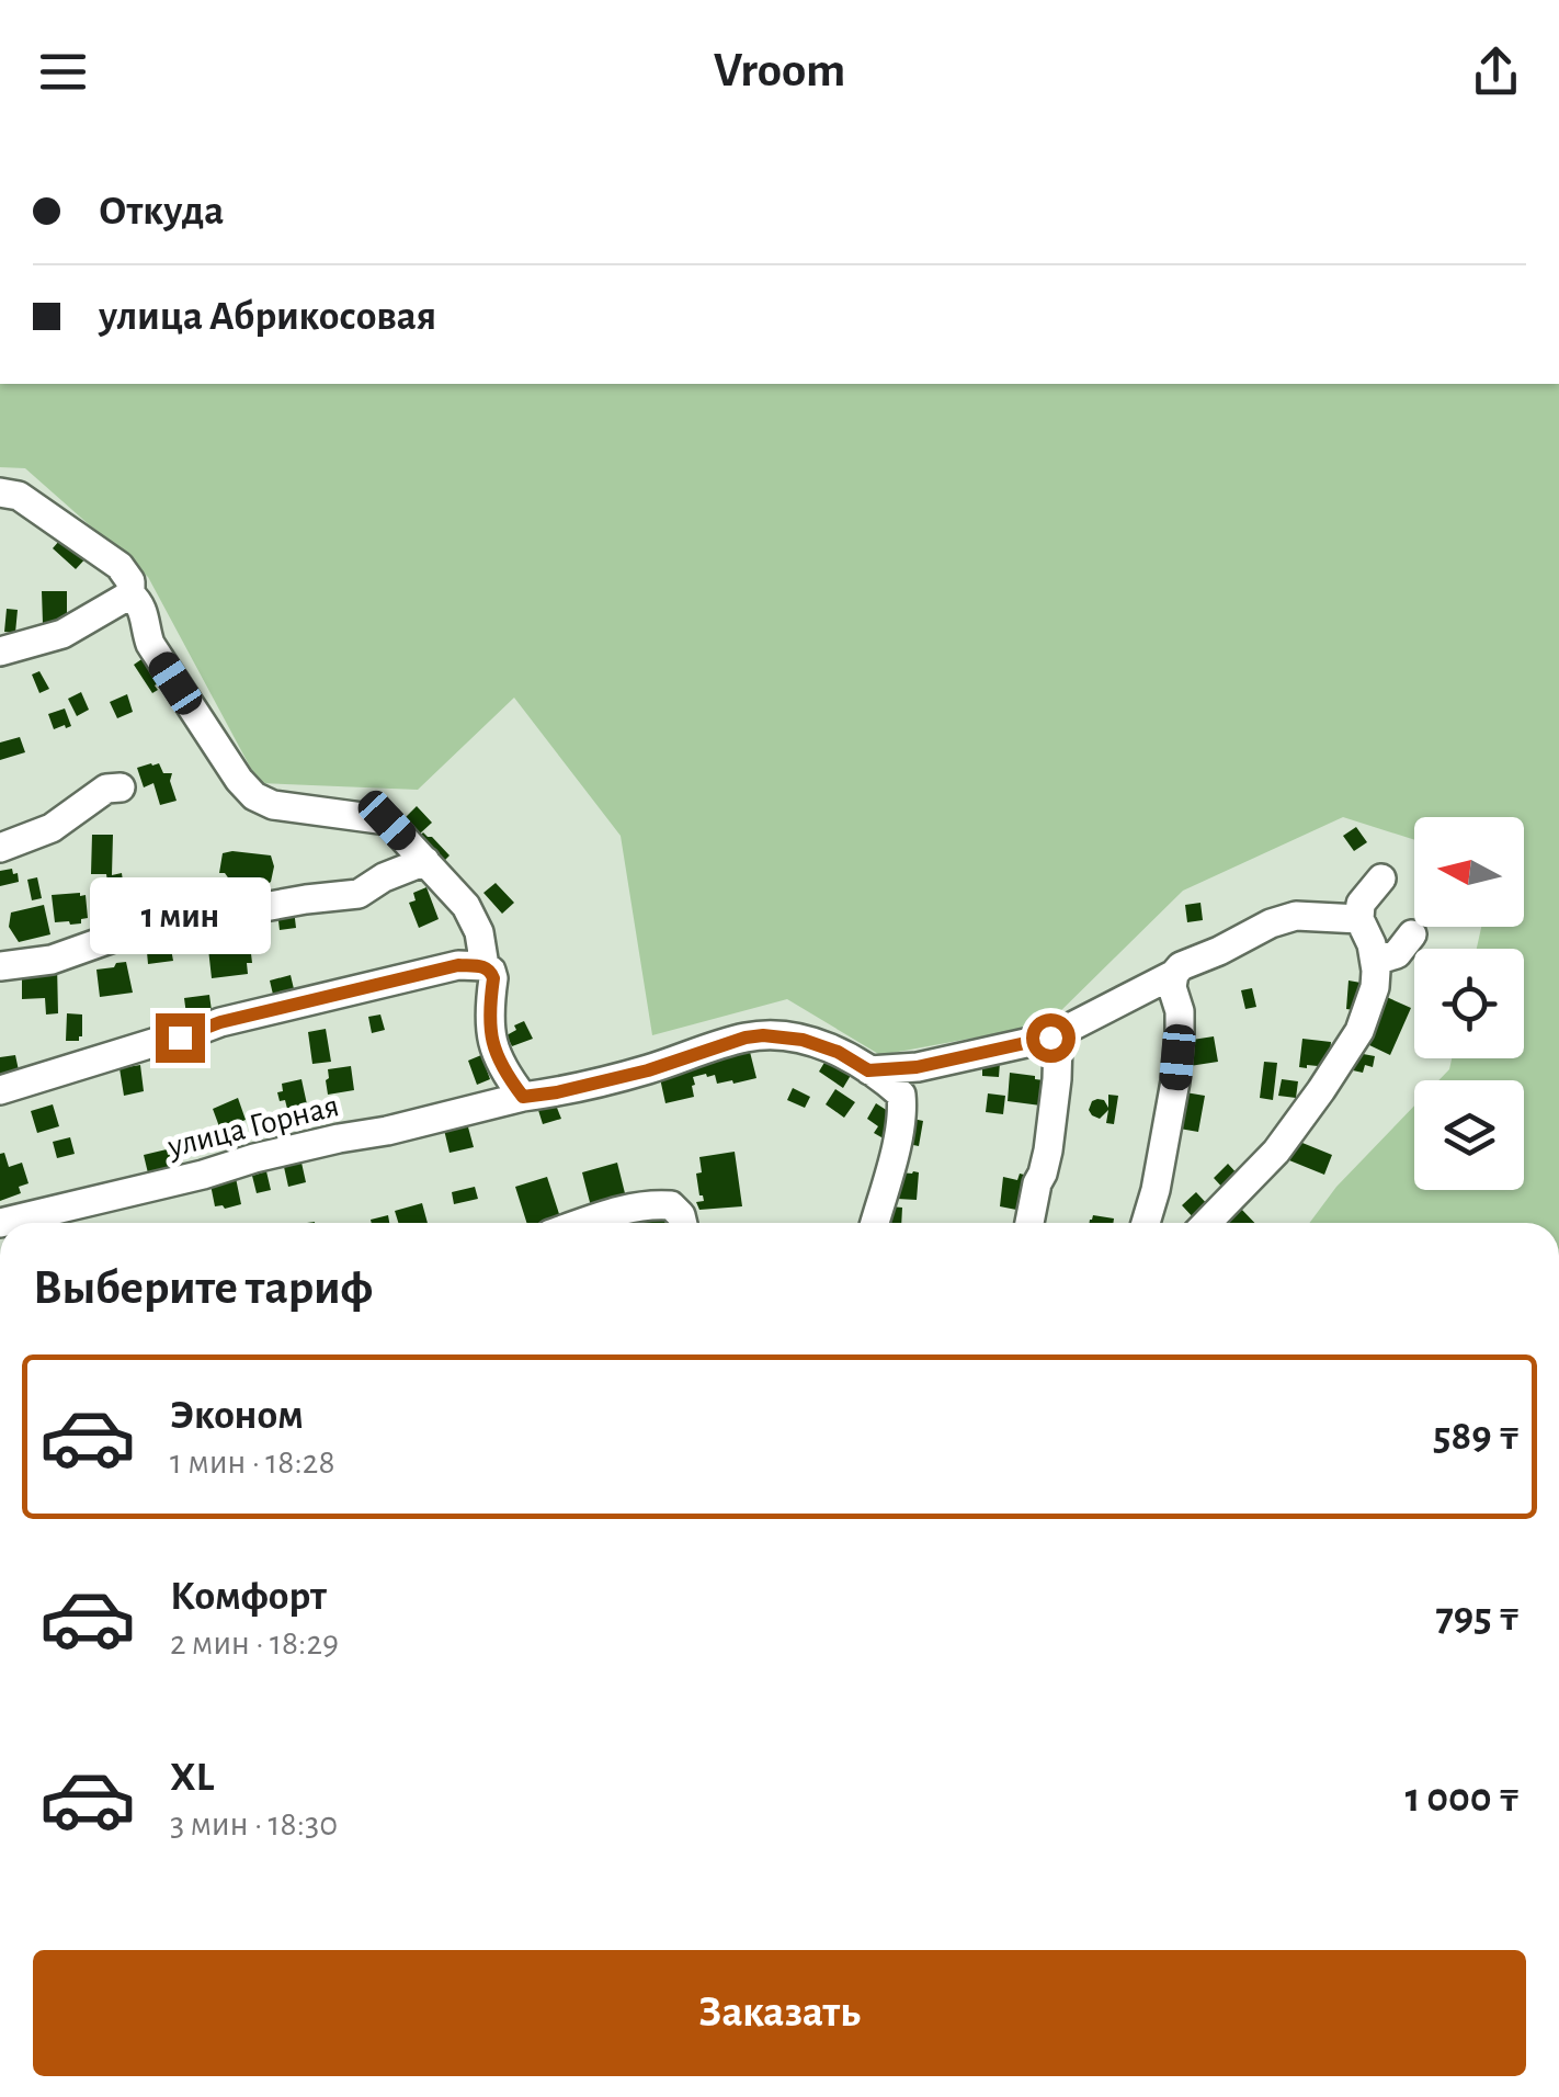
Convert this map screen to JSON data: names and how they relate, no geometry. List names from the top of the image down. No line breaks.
{"streets":{"street":["улица Горная"]},"north":"left","page":{"header":"Vroom","banner":["Откуда","улица Абрикосовая"],"bubble":"1 мин","heading":"Выберите тариф","list":[{"name":"Эконом","note":"1 мин · 18:28","value":"589 ₸"},{"name":"Комфорт","note":"2 мин · 18:29","value":"795 ₸"},{"name":"XL","note":"3 мин · 18:30","value":"1 000 ₸"}],"buttons":"Заказать"}}
